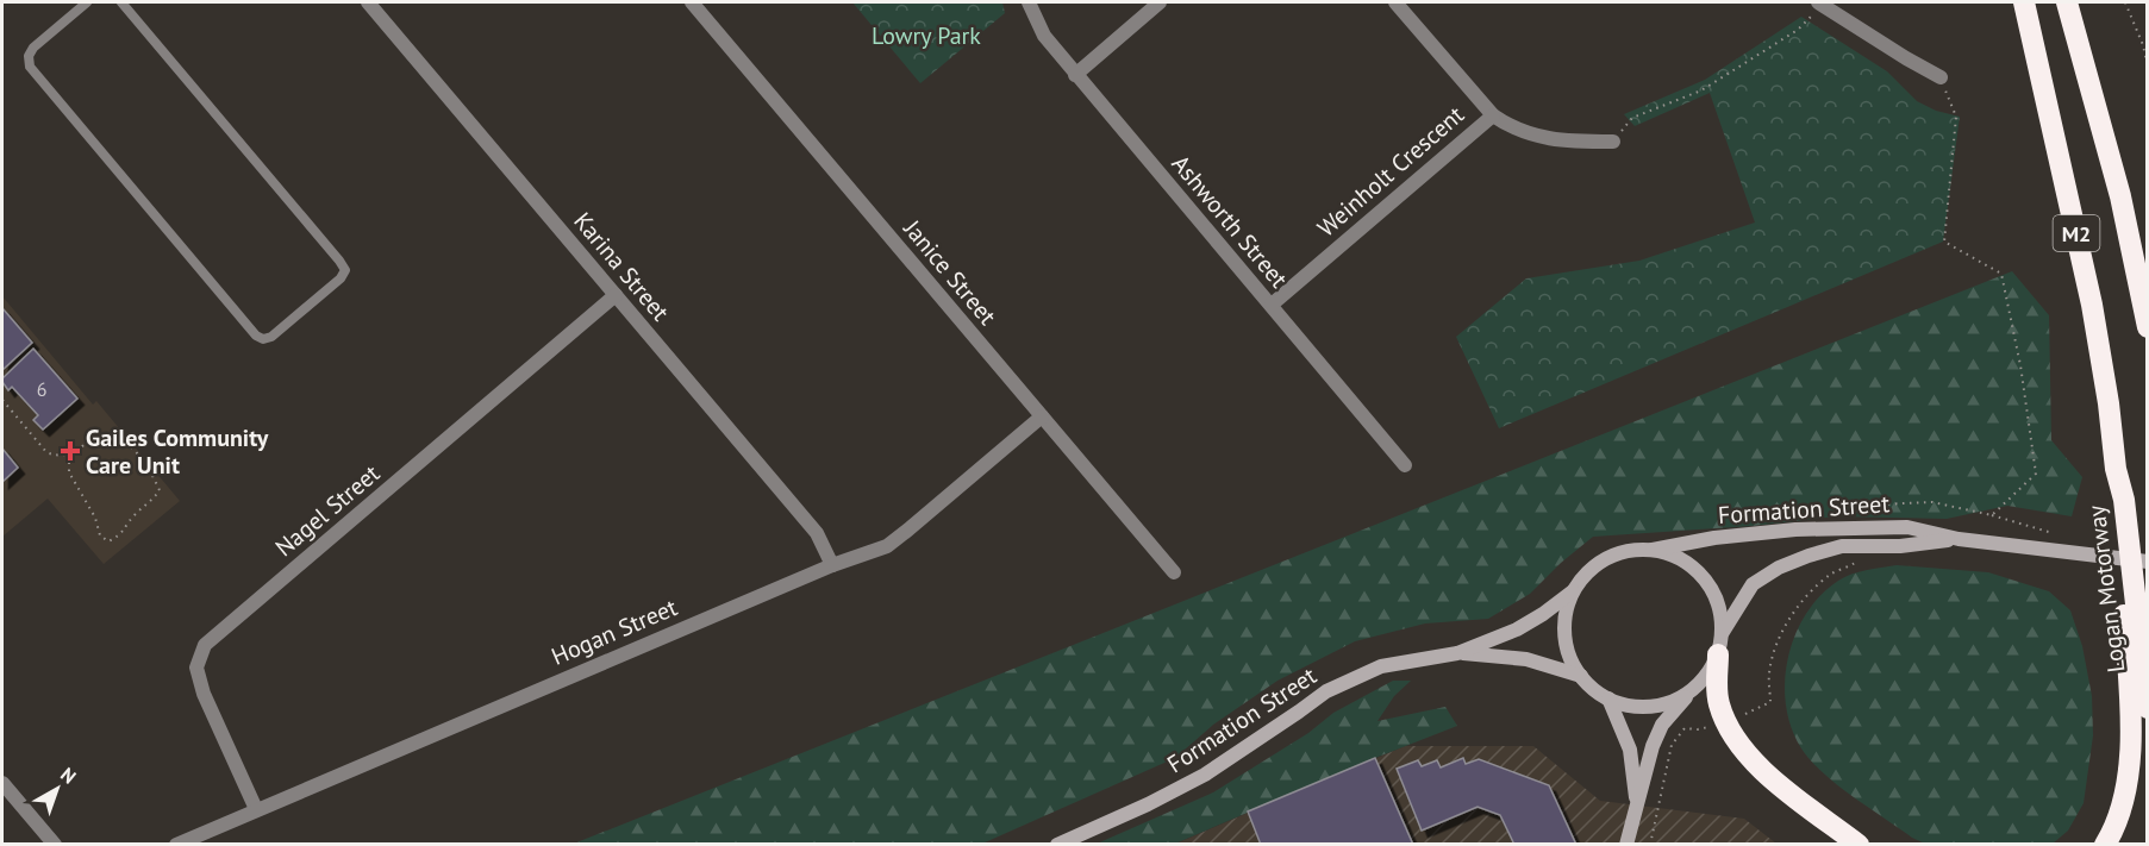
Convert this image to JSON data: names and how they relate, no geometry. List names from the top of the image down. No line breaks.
{"streets":{"highway":["M2","Logan Motorway"],"main road":["Formation Street"],"street":["Weinholt Crescent","Ashworth Street","Karina Street","Janice Street","Nagel Street","Hogan Street"]},"crossings":[["Weinholt Crescent","Ashworth Street"],["Karina Street","Nagel Street"],["Karina Street","Hogan Street"],["Janice Street","Hogan Street"],["Nagel Street","Hogan Street"]],"parks":["Lowry Park"],"places":{"health":["Gailes Community Care Unit"]},"house_numbers":["6"],"north":"top right"}
